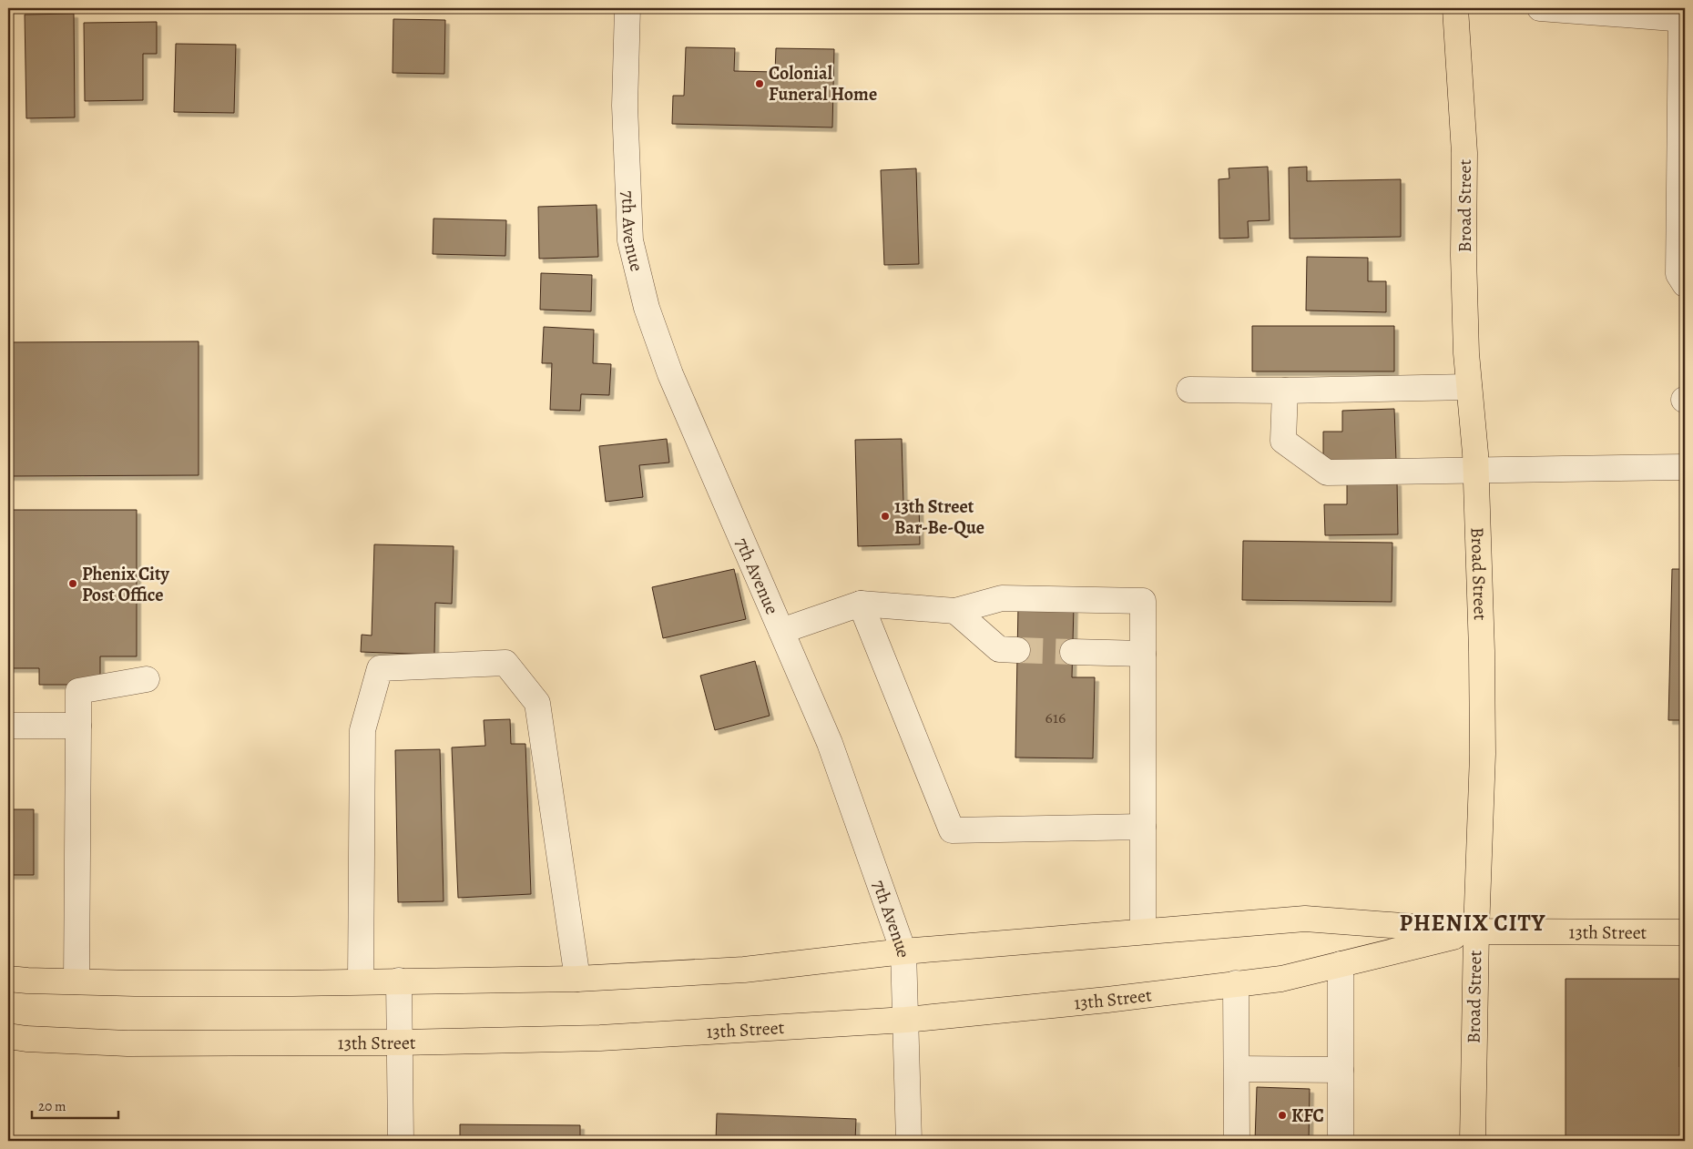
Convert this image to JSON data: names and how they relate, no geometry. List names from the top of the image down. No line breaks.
{"streets":{"main road":["Broad Street","13th Street"],"street":["7th Avenue"]},"crossings":[["Broad Street","13th Street"],["7th Avenue","13th Street"]],"districts":["PHENIX CITY"],"places":["Colonial Funeral Home","13th Street Bar-Be-Que","Phenix City Post Office","KFC"],"house_numbers":["616"],"scale_bar":"20 m"}
